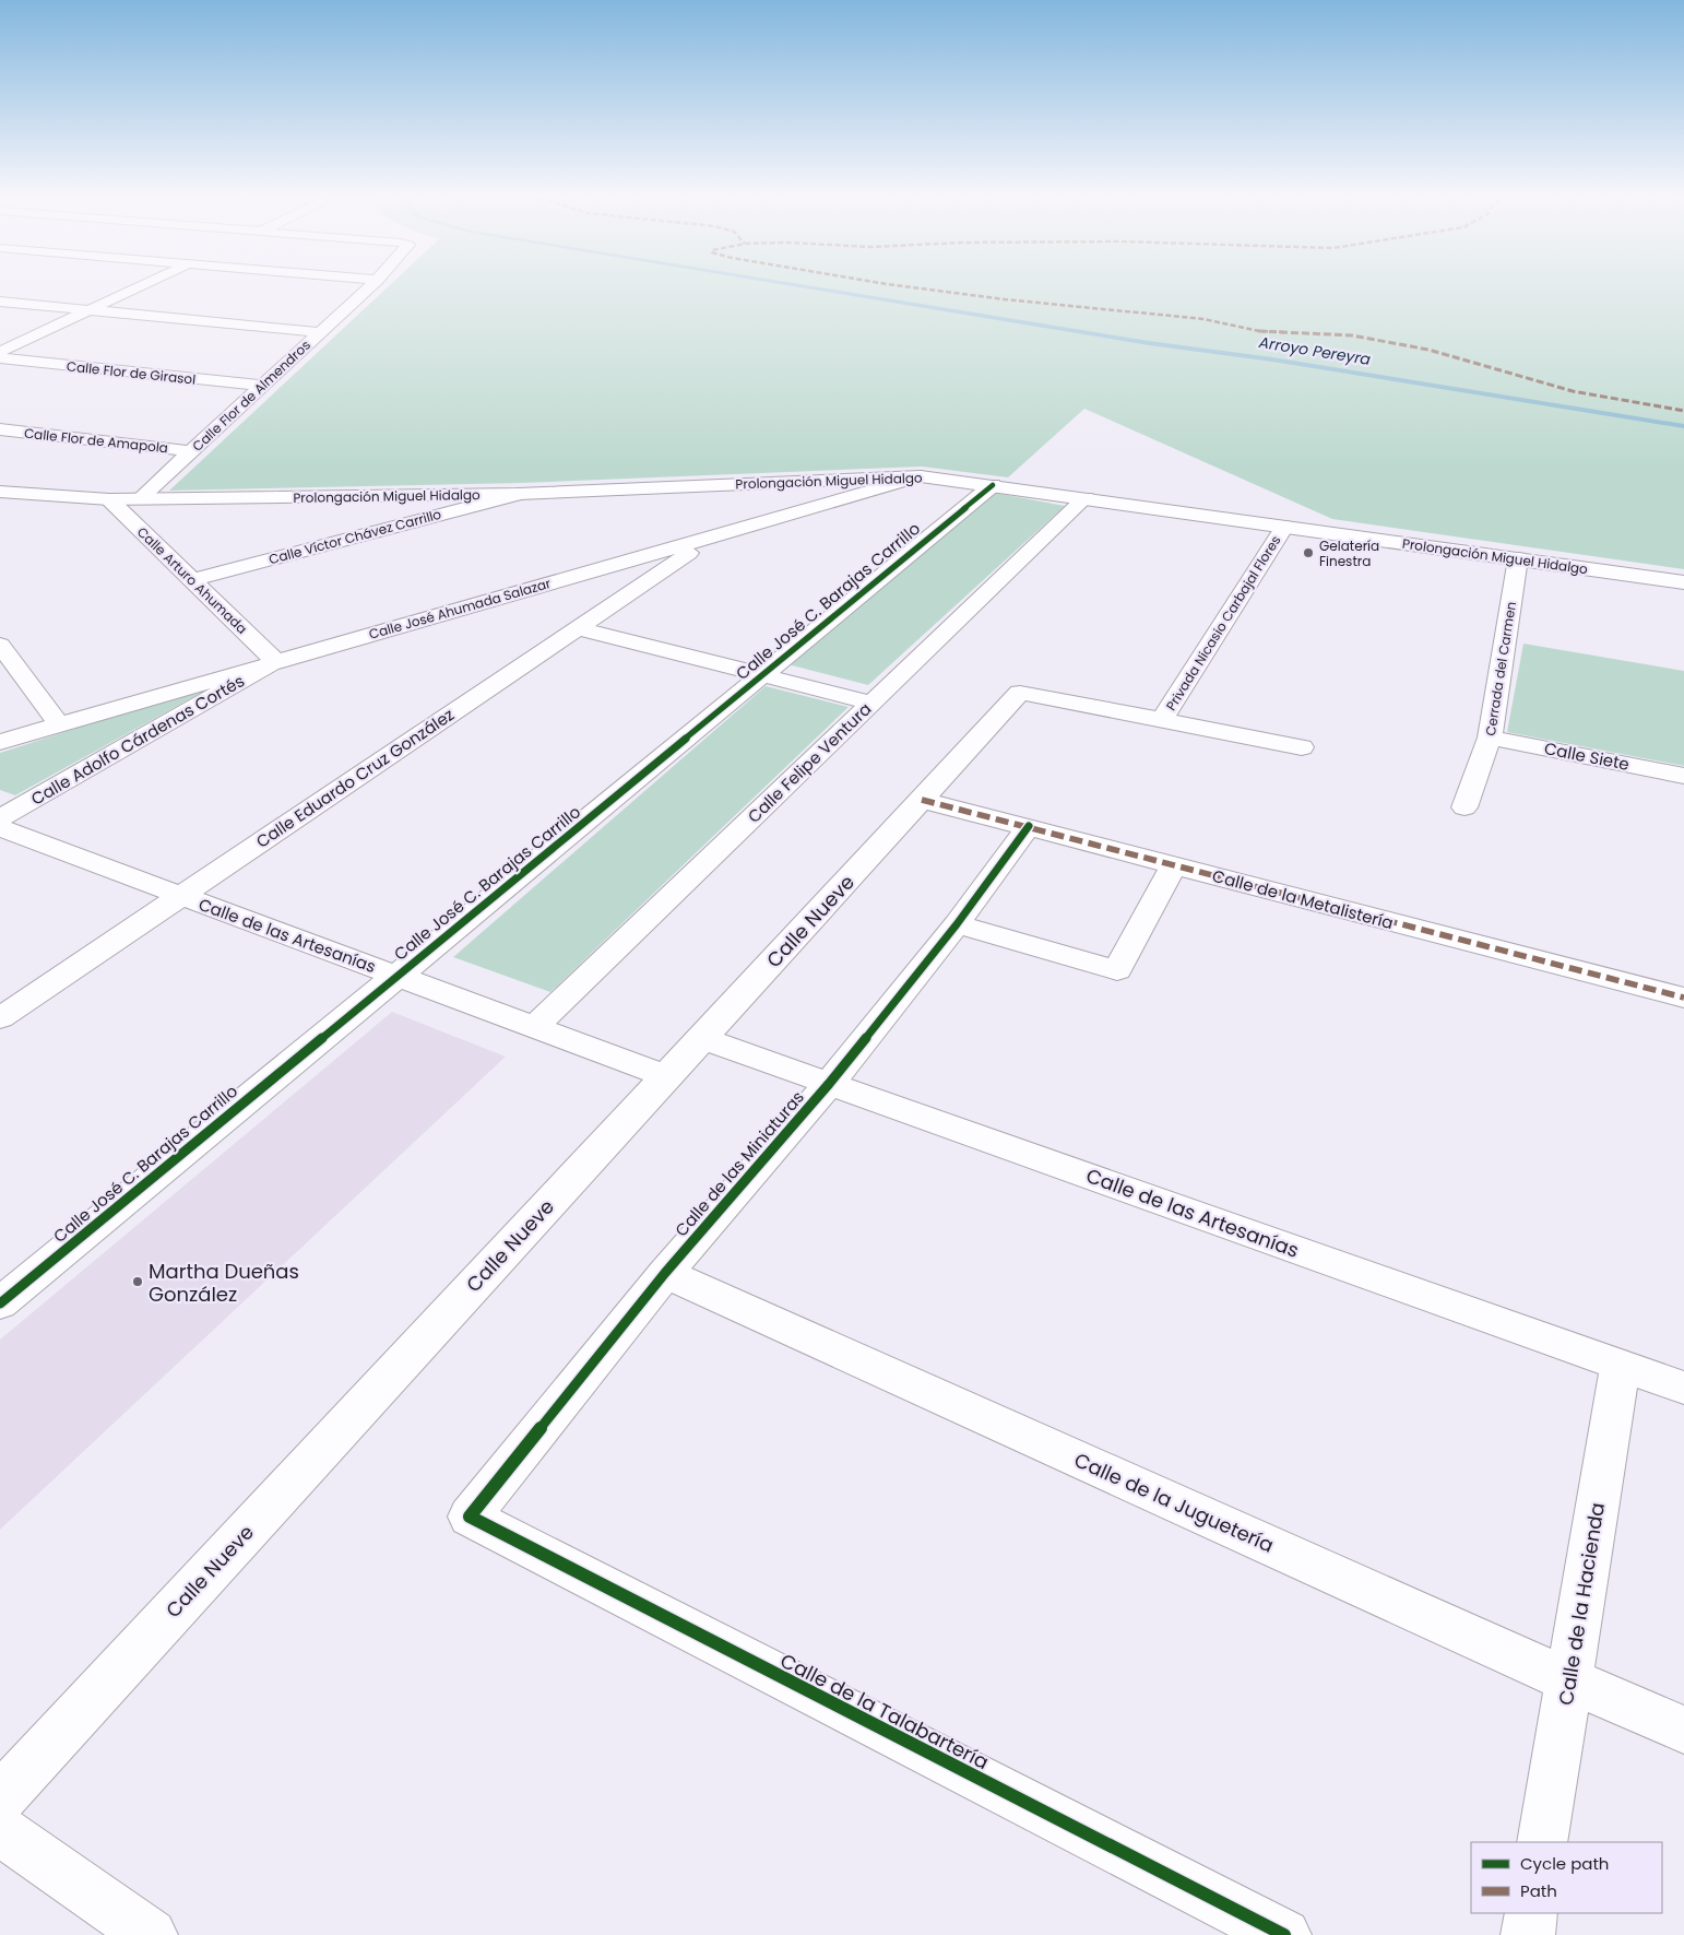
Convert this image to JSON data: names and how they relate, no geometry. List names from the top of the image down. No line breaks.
{"streets":{"street":["Calle Flor de Girasol","Calle Flor de Almendros","Calle Flor de Amapola","Prolongación Miguel Hidalgo","Calle Víctor Chávez Carrillo","Calle Arturo Ahumada","Calle José C. Barajas Carrillo","Calle José Ahumada Salazar","Privada Nicasio Carbajal Flores","Cerrada del Carmen","Calle Adolfo Cárdenas Cortés","Calle Siete","Calle Felipe Ventura","Calle Eduardo Cruz González","Calle de la Metalistería","Calle Nueve","Calle de las Artesanías","Calle de las Miniaturas","Calle de la Juguetería","Calle de la Hacienda","Calle de la Talabartería"]},"crossings":[["Calle Flor de Girasol","Calle Flor de Almendros"],["Calle Flor de Almendros","Calle Flor de Amapola"],["Calle Flor de Almendros","Prolongación Miguel Hidalgo"],["Prolongación Miguel Hidalgo","Calle Víctor Chávez Carrillo"],["Prolongación Miguel Hidalgo","Calle Arturo Ahumada"],["Prolongación Miguel Hidalgo","Calle José C. Barajas Carrillo"],["Prolongación Miguel Hidalgo","Calle José Ahumada Salazar"],["Prolongación Miguel Hidalgo","Privada Nicasio Carbajal Flores"],["Prolongación Miguel Hidalgo","Cerrada del Carmen"],["Prolongación Miguel Hidalgo","Calle Felipe Ventura"],["Calle Víctor Chávez Carrillo","Calle Arturo Ahumada"],["Calle Arturo Ahumada","Calle José Ahumada Salazar"],["Calle Arturo Ahumada","Calle Adolfo Cárdenas Cortés"],["Calle José C. Barajas Carrillo","Calle de las Artesanías"],["Calle José Ahumada Salazar","Calle Adolfo Cárdenas Cortés"],["Calle José Ahumada Salazar","Calle Eduardo Cruz González"],["Privada Nicasio Carbajal Flores","Calle Nueve"],["Cerrada del Carmen","Calle Siete"],["Calle Felipe Ventura","Calle de las Artesanías"],["Calle Eduardo Cruz González","Calle de las Artesanías"],["Calle de la Metalistería","Calle Nueve"],["Calle de la Metalistería","Calle de las Miniaturas"],["Calle Nueve","Calle de las Artesanías"],["Calle de las Artesanías","Calle de las Miniaturas"],["Calle de las Artesanías","Calle de la Hacienda"],["Calle de las Miniaturas","Calle de la Juguetería"],["Calle de las Miniaturas","Calle de la Talabartería"],["Calle de la Juguetería","Calle de la Hacienda"]],"water":["Arroyo Pereyra"],"places":["Gelatería Finestra","Martha Dueñas González"],"legend":["Cycle path","Path"]}
